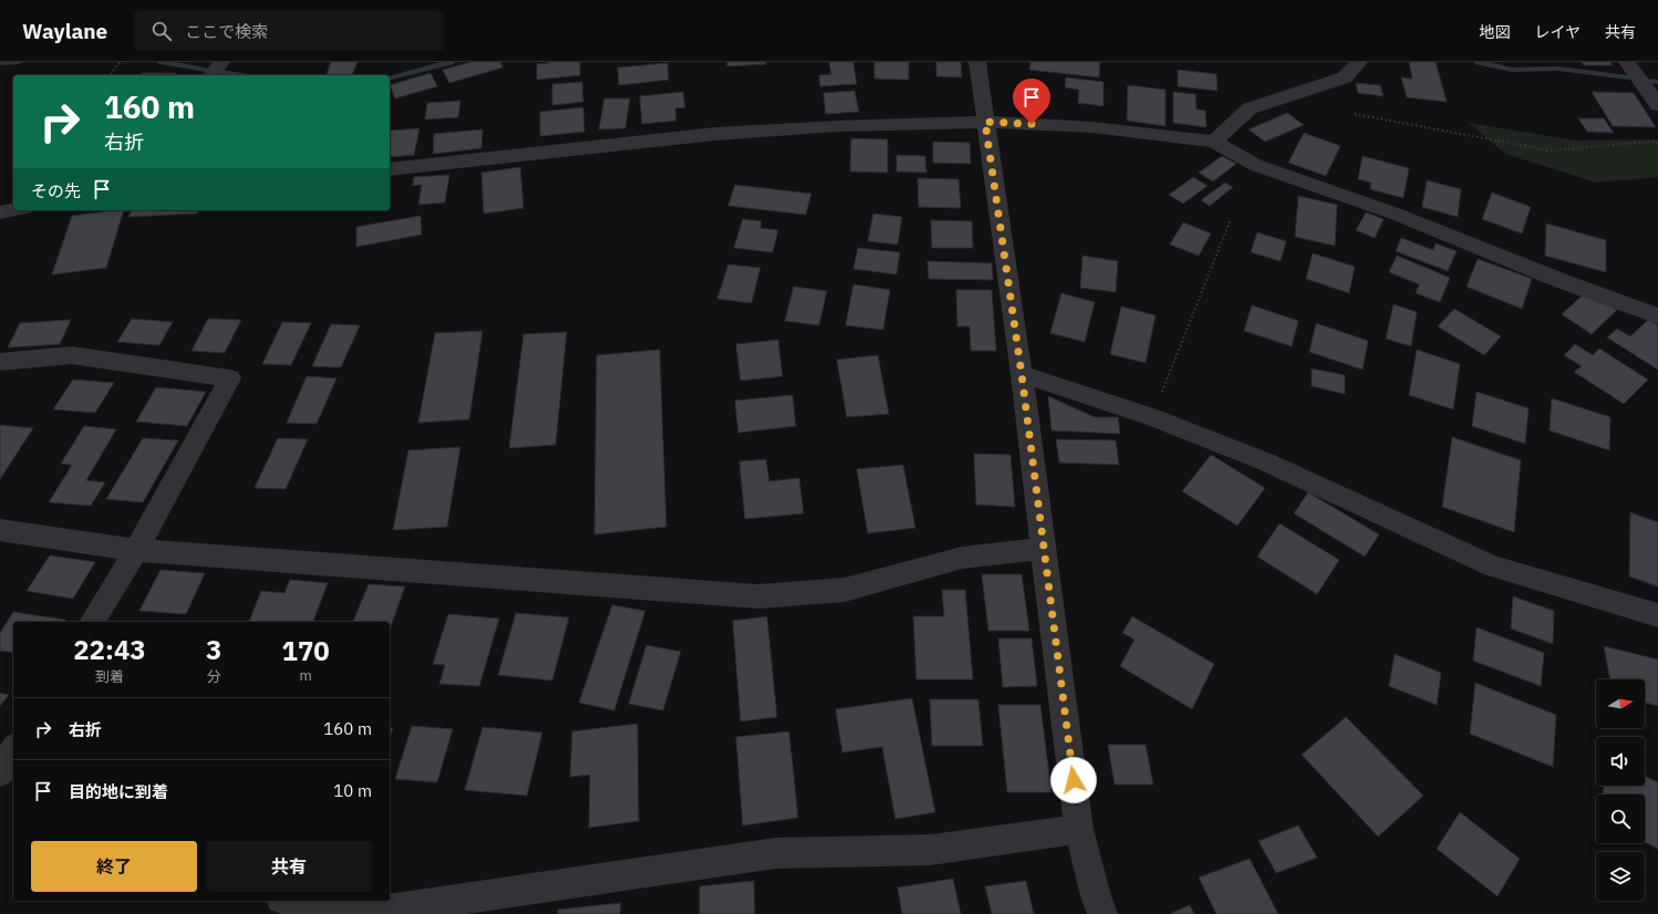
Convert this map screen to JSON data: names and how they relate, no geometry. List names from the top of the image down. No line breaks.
{"north":"right","page":{"header":"Waylane","search":"ここで検索","nav":["地図","レイヤ","共有"],"turn":["160 m","右折"],"then":"その先","eta":["22:43","到着","3","分","170","m"],"list":[{"name":"右折","value":"160 m"},{"name":"目的地に到着","value":"10 m"}],"buttons":["終了","共有"]}}
